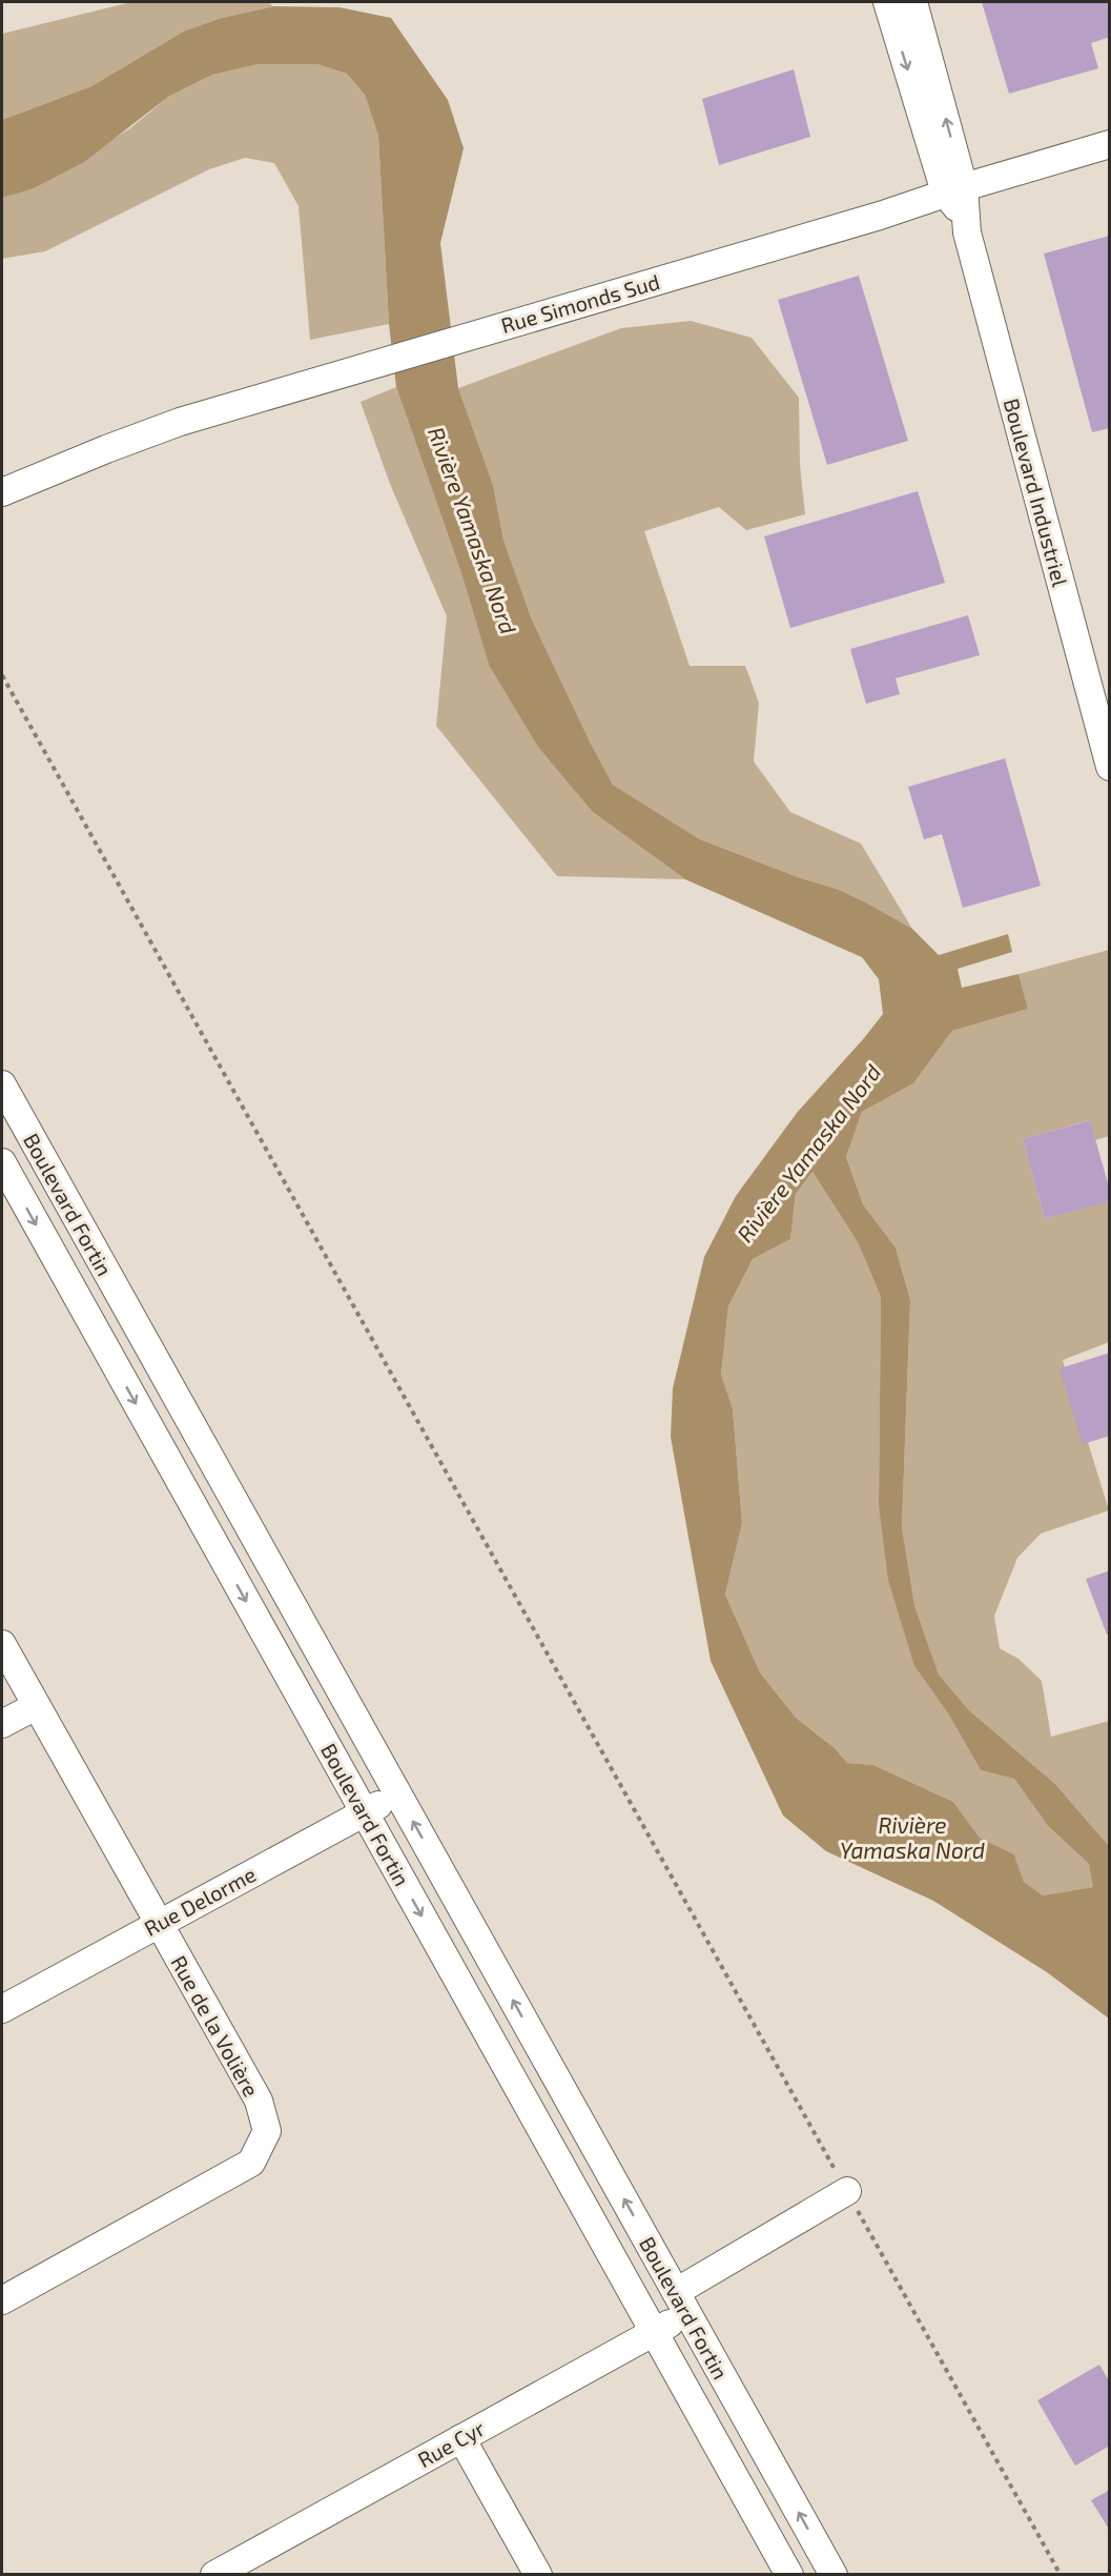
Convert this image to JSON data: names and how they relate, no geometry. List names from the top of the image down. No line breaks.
{"streets":{"street":["Rue Simonds Sud","Boulevard Industriel","Boulevard Fortin","Rue Delorme","Rue de la Volière","Rue Cyr"]},"crossings":[["Rue Simonds Sud","Boulevard Industriel"],["Boulevard Fortin","Rue Delorme"],["Boulevard Fortin","Rue Cyr"],["Rue Delorme","Rue de la Volière"]],"water":["Rivière Yamaska Nord"]}
